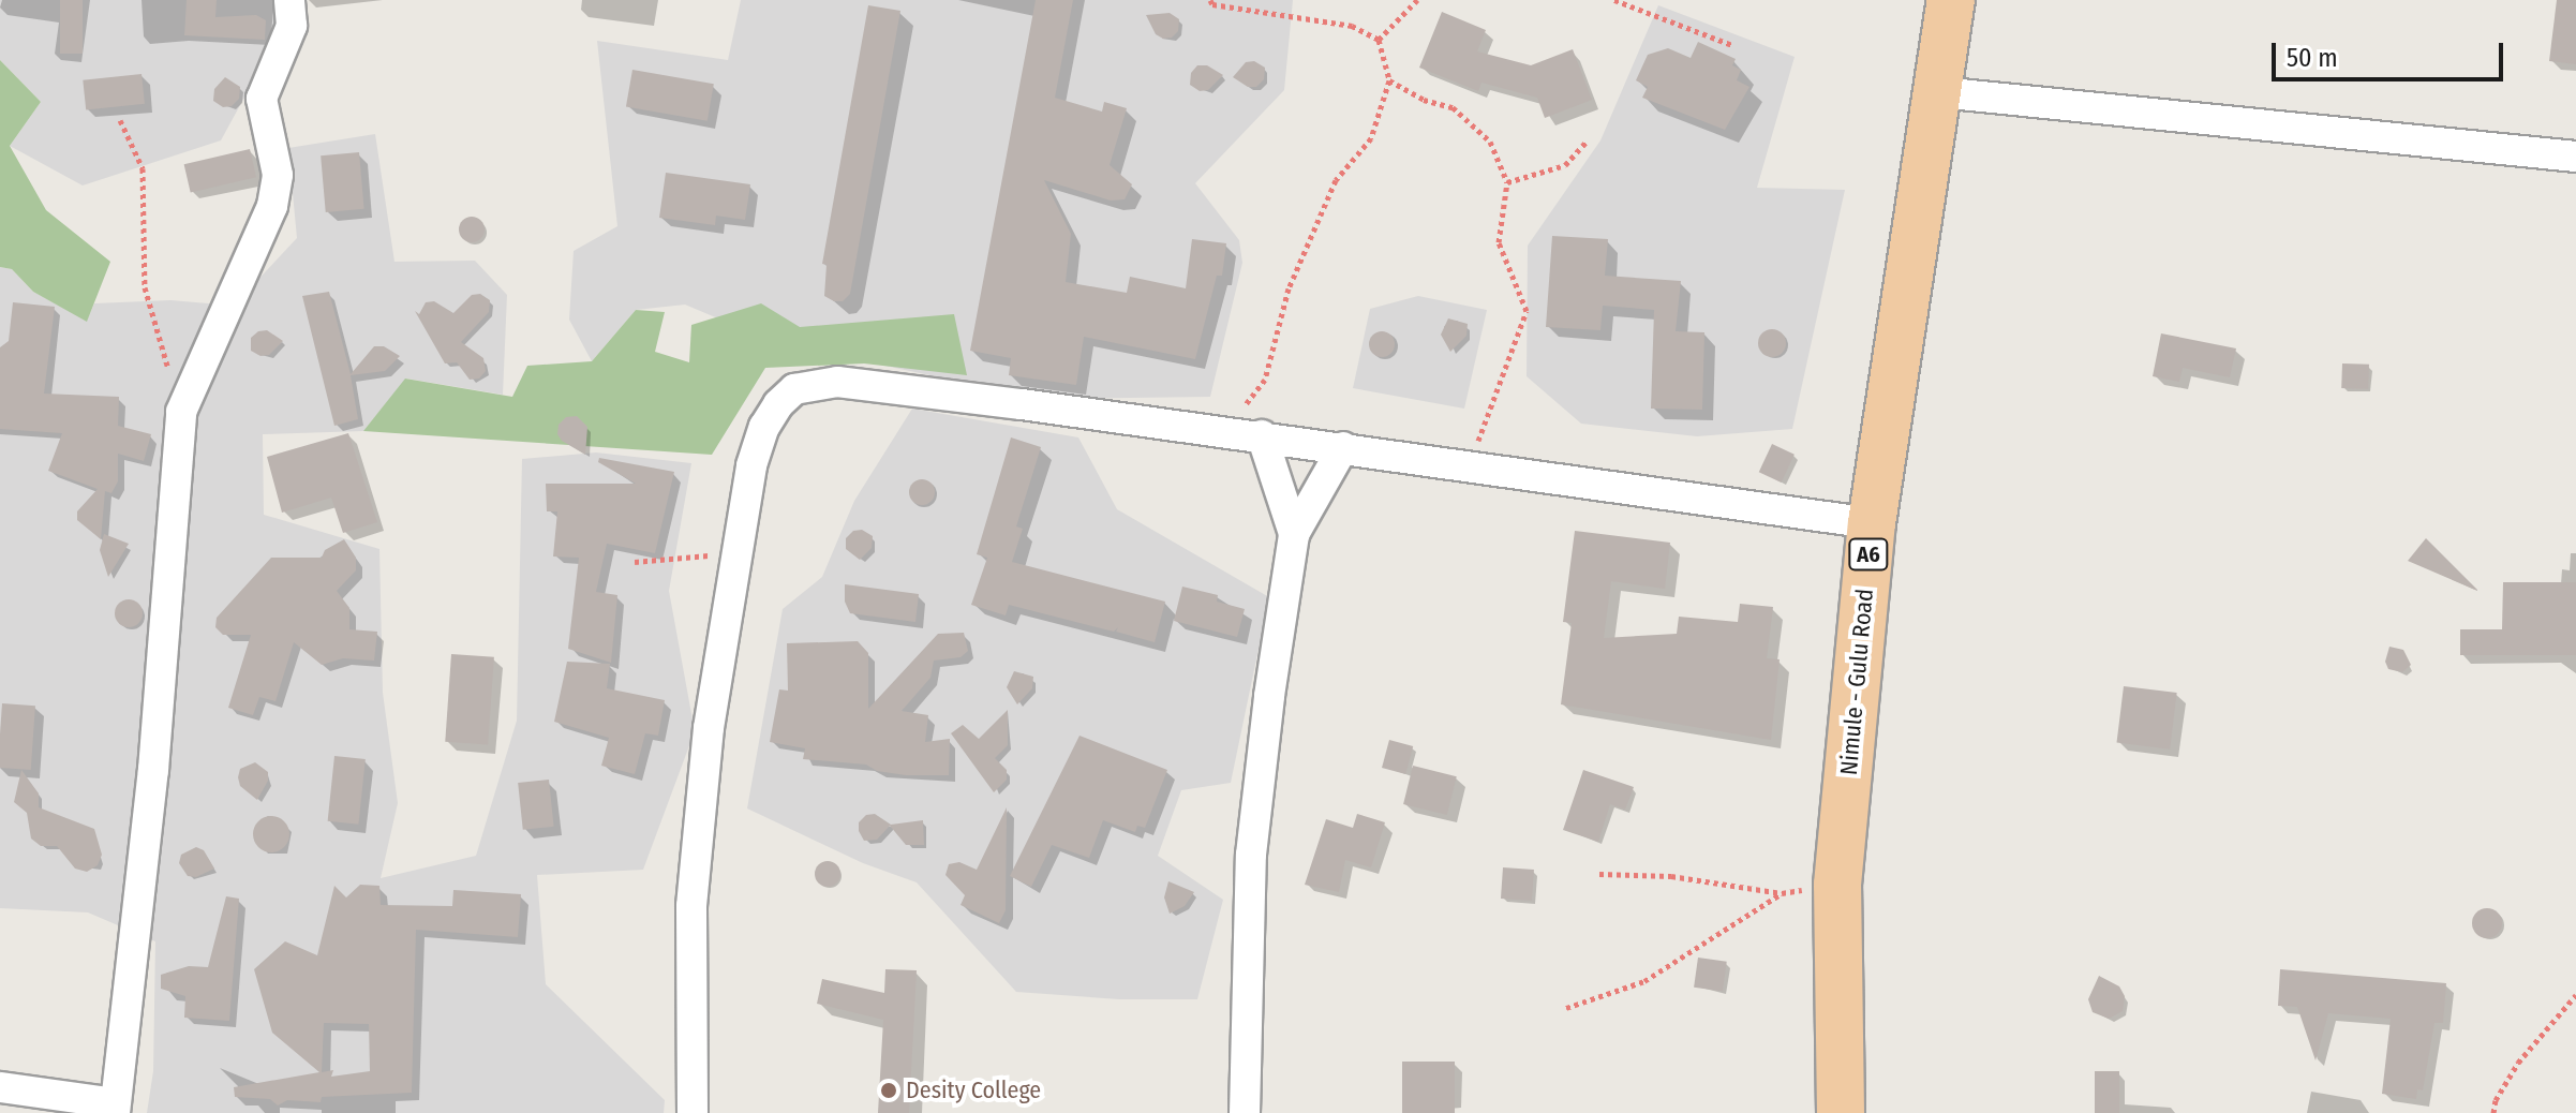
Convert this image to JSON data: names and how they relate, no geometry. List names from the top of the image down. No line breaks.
{"streets":{"main road":["A6","Nimule - Gulu Road"]},"places":["Desity College"],"scale_bar":"50 m"}
